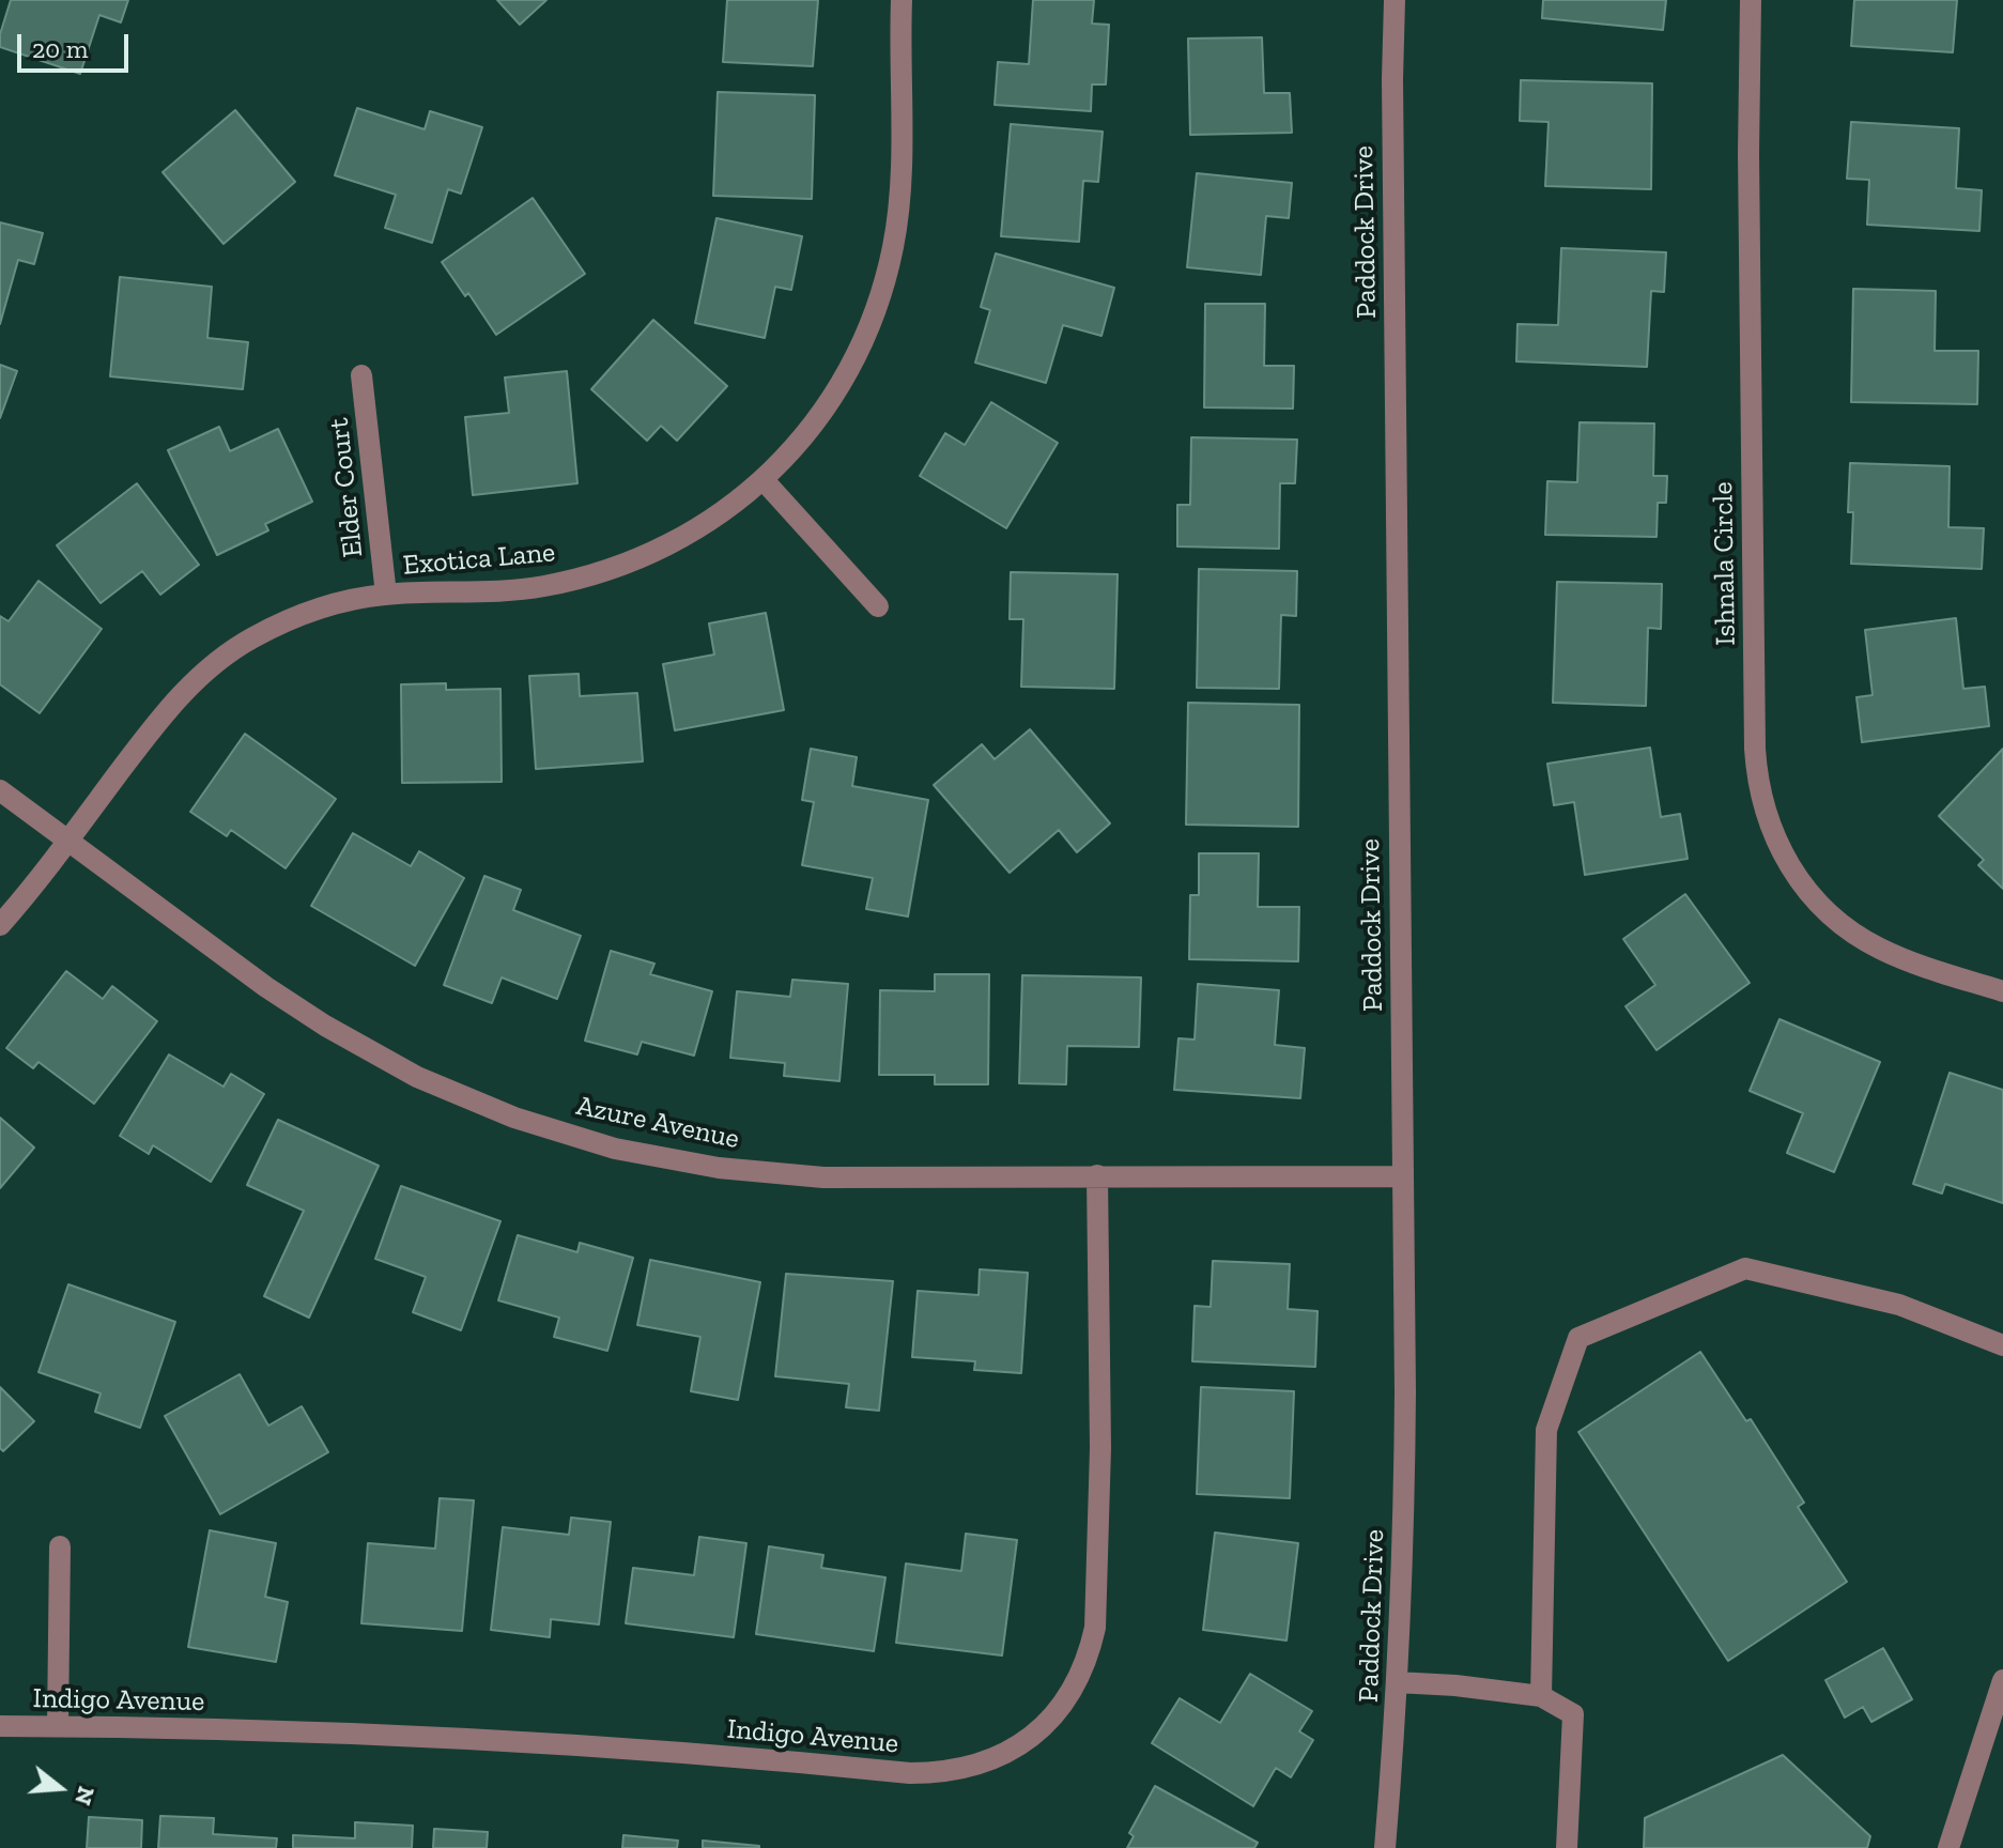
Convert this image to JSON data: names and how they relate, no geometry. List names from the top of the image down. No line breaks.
{"streets":{"street":["Paddock Drive","Elder Court","Exotica Lane","Ishnala Circle","Azure Avenue","Indigo Avenue"]},"crossings":[["Paddock Drive","Azure Avenue"],["Elder Court","Exotica Lane"],["Exotica Lane","Azure Avenue"],["Azure Avenue","Indigo Avenue"]],"scale_bar":"20 m","north":"right"}
